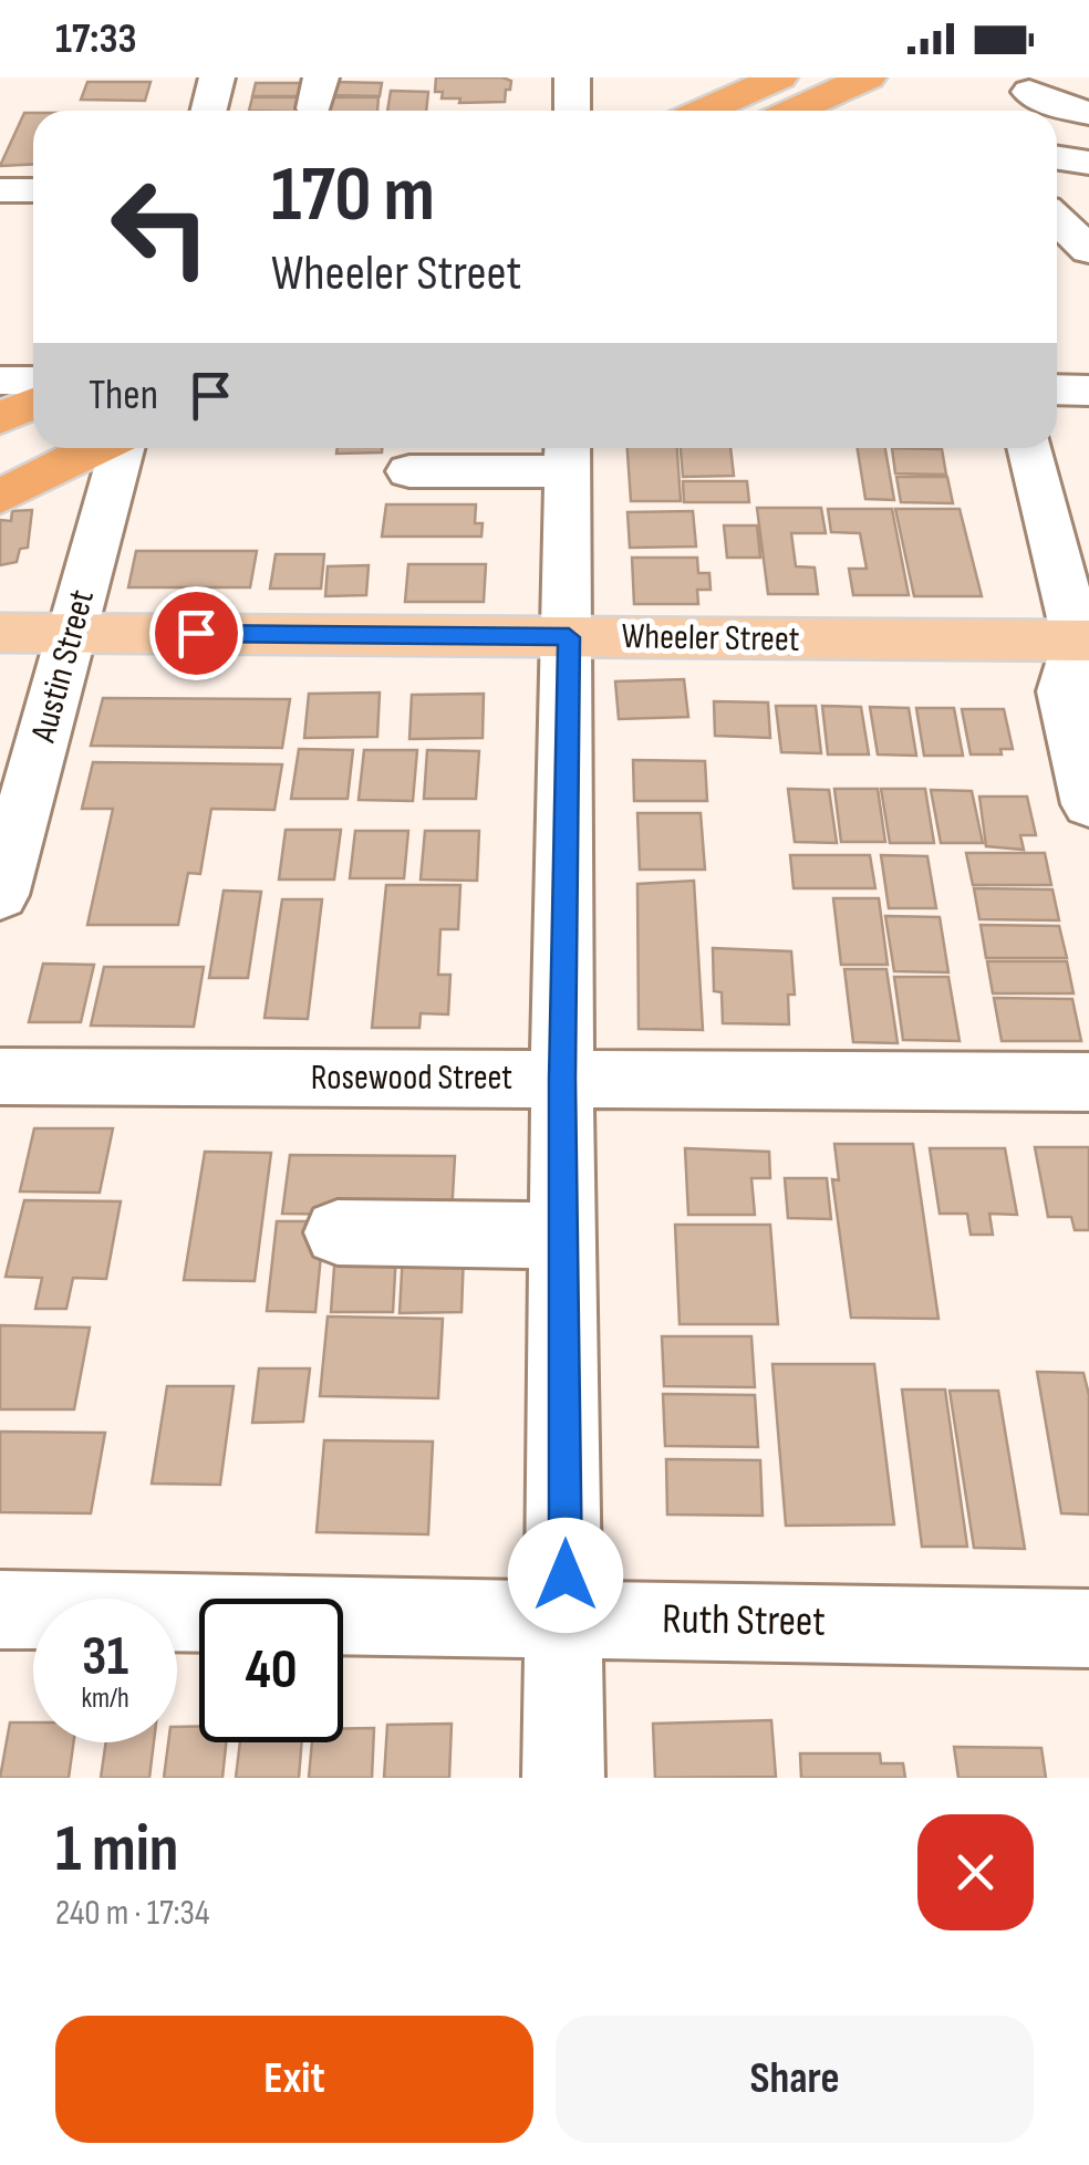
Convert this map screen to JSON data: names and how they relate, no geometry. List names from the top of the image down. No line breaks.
{"streets":{"main road":["Wheeler Street"],"street":["Austin Street","Rosewood Street","Ruth Street"]},"crossings":[["Wheeler Street","Austin Street"]],"page":{"status":"17:33","turn":["170 m","Wheeler Street"],"then":"Then","speed":"31 km/h","limit":"40","heading":["1 min","240 m · 17:34"],"buttons":["Exit","Share"]}}
